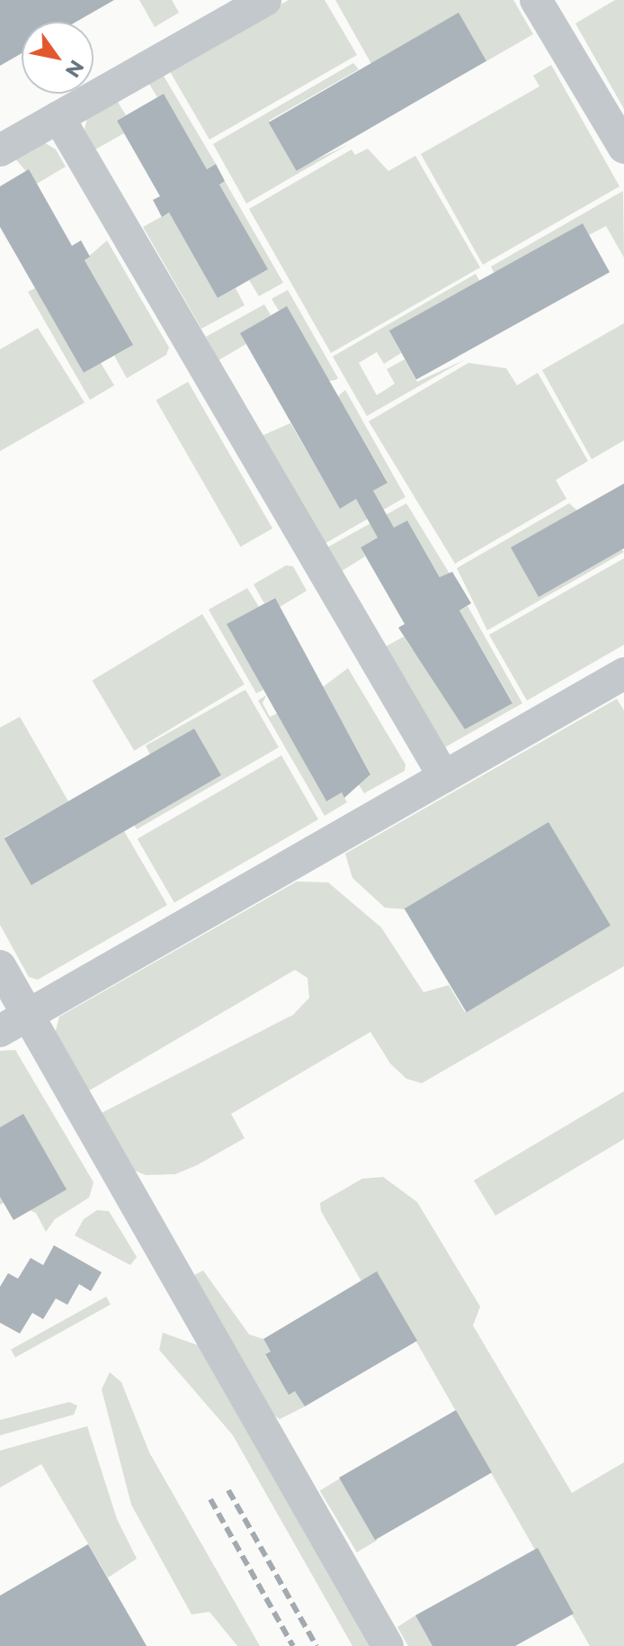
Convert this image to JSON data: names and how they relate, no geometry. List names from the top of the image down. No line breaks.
{"north":"bottom right"}
